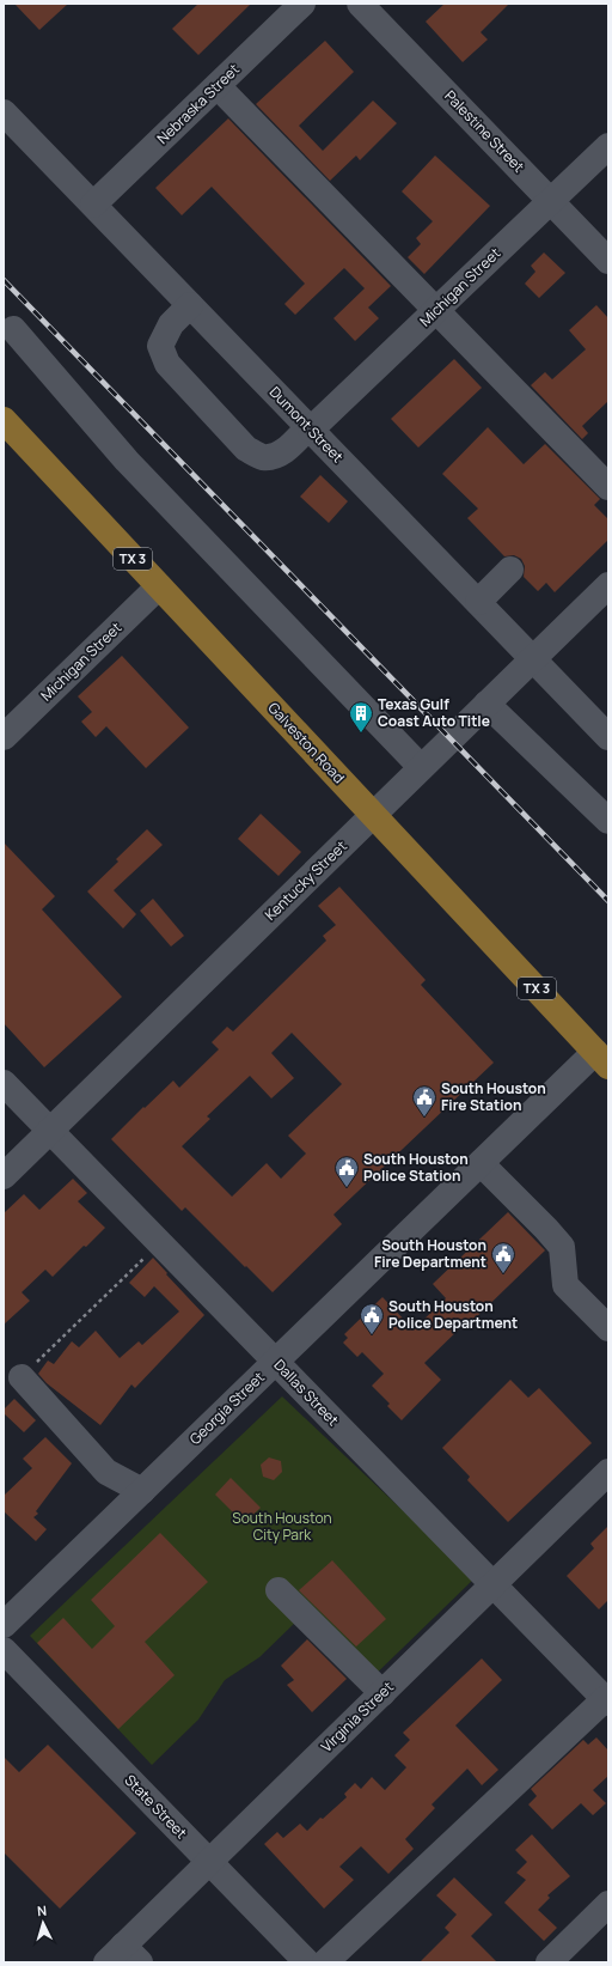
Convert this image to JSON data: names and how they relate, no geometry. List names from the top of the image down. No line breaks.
{"streets":{"main road":["TX 3","Galveston Road"],"street":["Nebraska Street","Palestine Street","Michigan Street","Dumont Street","Kentucky Street","Dallas Street","Georgia Street","Virginia Street","State Street"]},"crossings":[["Nebraska Street","Dumont Street"],["Palestine Street","Michigan Street"],["Michigan Street","Dumont Street"],["Michigan Street","Galveston Road"],["Dumont Street","Kentucky Street"],["Galveston Road","Kentucky Street"],["Galveston Road","Georgia Street"],["Kentucky Street","Dallas Street"],["Dallas Street","Georgia Street"],["Dallas Street","Virginia Street"],["Virginia Street","State Street"]],"parks":["South Houston City Park"],"places":{"building":["Texas Gulf Coast Auto Title"],"public building":["South Houston Fire Station","South Houston Police Station","South Houston Fire Department","South Houston Police Department"]},"north":"top"}
